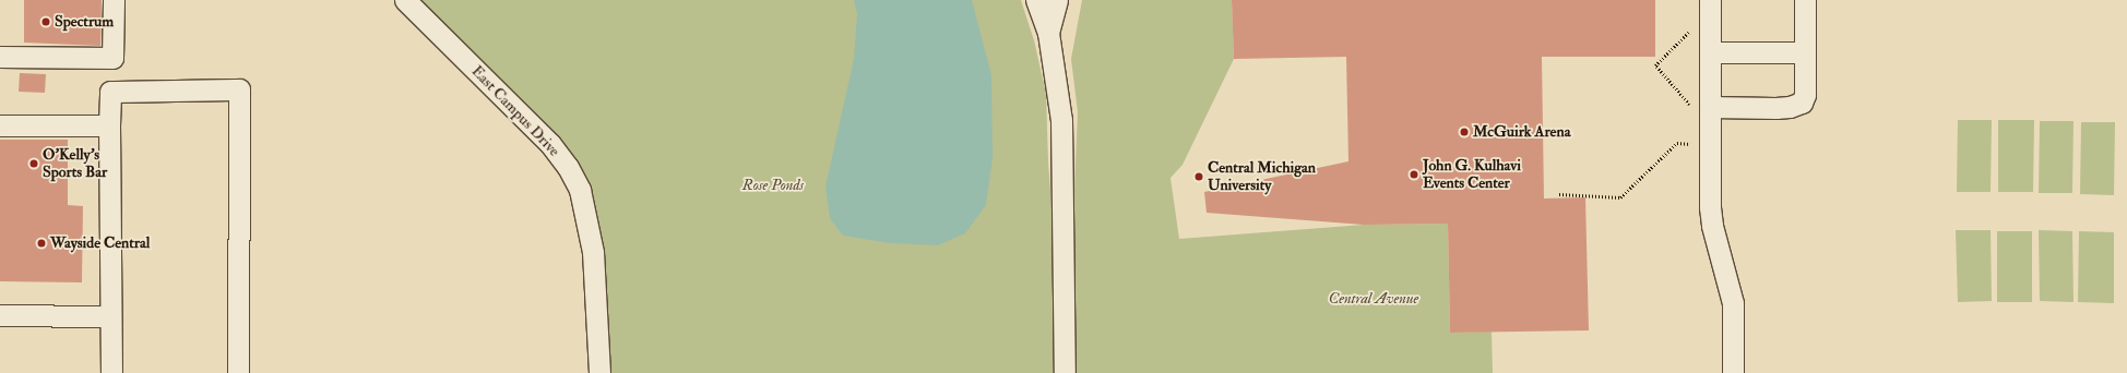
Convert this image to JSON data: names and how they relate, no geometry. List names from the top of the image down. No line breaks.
{"streets":{"street":["East Campus Drive"]},"parks":["Rose Ponds","Central Avenue"],"places":["Spectrum","McGuirk Arena","O'Kelly's Sports Bar","John G. Kulhavi Events Center","Central Michigan University","Wayside Central"]}
